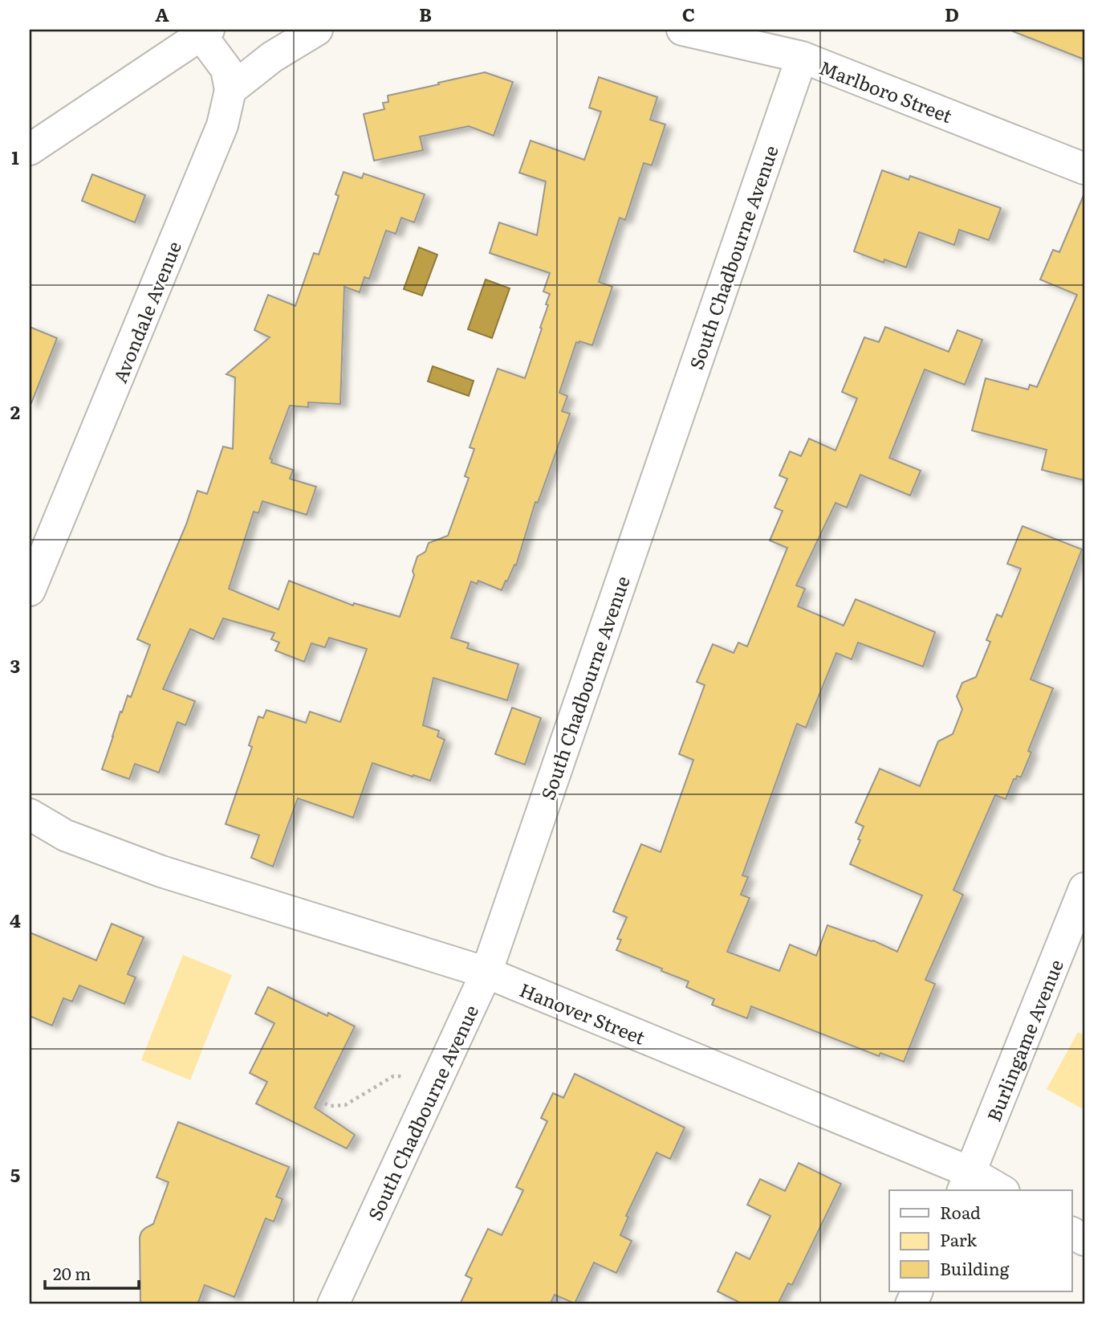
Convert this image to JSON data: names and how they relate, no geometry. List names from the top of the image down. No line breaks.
{"streets":{"street":["Marlboro Street","South Chadbourne Avenue","Avondale Avenue","Hanover Street","Burlingame Avenue"]},"crossings":[["Marlboro Street","South Chadbourne Avenue"],["South Chadbourne Avenue","Hanover Street"],["Hanover Street","Burlingame Avenue"]],"legend":["Road","Park","Building"],"scale_bar":"20 m","grid":{"columns":["A","B","C","D"],"rows":["1","2","3","4","5"]}}
